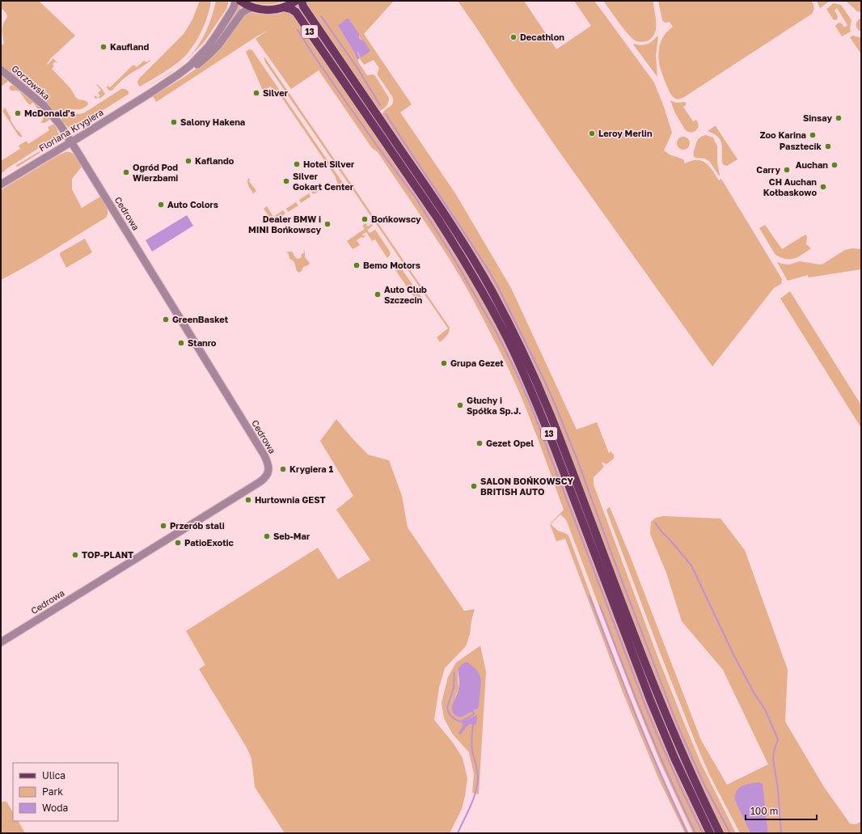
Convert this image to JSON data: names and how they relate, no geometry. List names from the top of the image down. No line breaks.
{"streets":{"main road":["13"],"street":["Gorzowska","Floriana Krygiera","Cedrowa"]},"crossings":[["Gorzowska","Floriana Krygiera"],["Gorzowska","Cedrowa"],["Floriana Krygiera","Cedrowa"]],"places":["Decathlon","Kaufland","Silver","McDonald's","Sinsay","Salony Hakena","Leroy Merlin","Zoo Karina","Pasztecik","Kaflando","Hotel Silver","Auchan","Carry","Ogród Pod Wierzbami","Silver Gokart Center","CH Auchan Kołbaskowo","Auto Colors","Bońkowscy","Dealer BMW i MINI Bońkowscy","Bemo Motors","Auto Club Szczecin","GreenBasket","Stanro","Grupa Gezet","Głuchy i Spółka Sp.J.","Gezet Opel","Krygiera 1","SALON BOŃKOWSCY BRITISH AUTO","Hurtownia GEST","Przerób stali","Seb-Mar","PatioExotic","TOP-PLANT"],"legend":["Ulica","Park","Woda"],"scale_bar":"100 m"}
